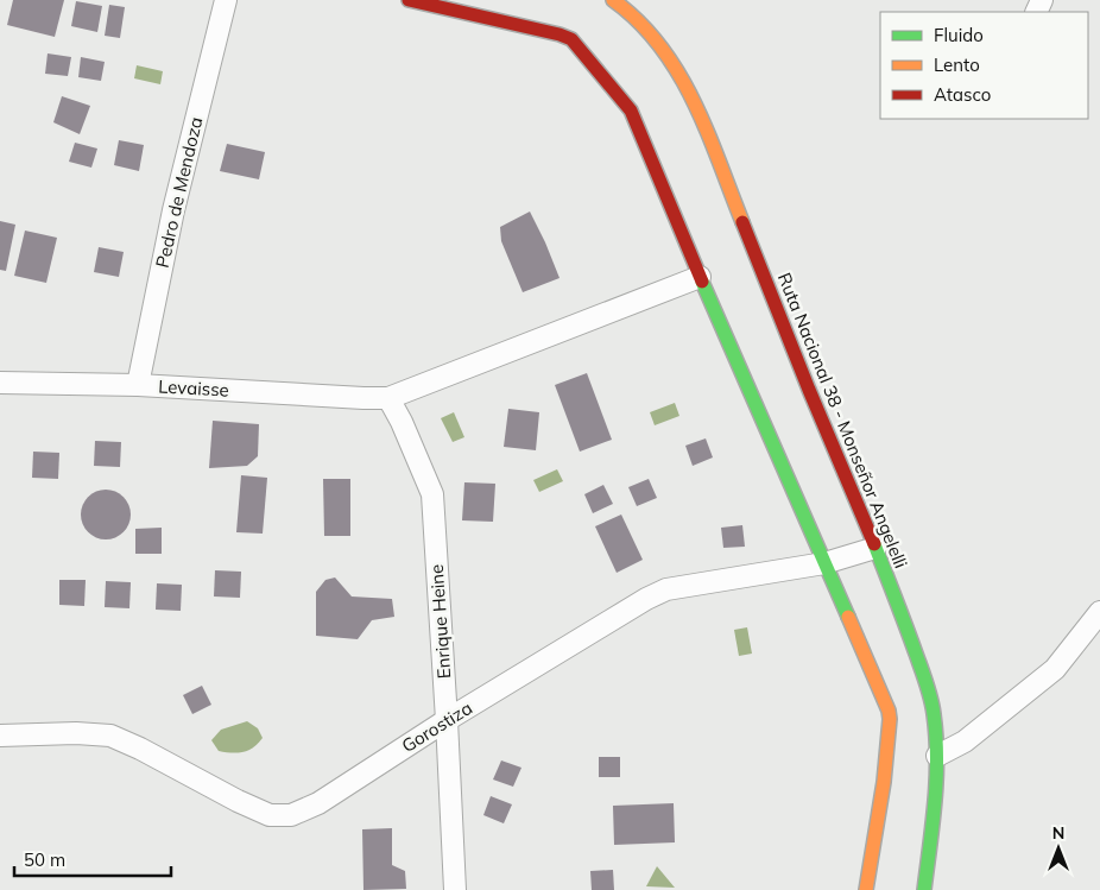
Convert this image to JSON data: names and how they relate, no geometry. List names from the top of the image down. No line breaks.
{"streets":{"street":["Pedro de Mendoza","Levaisse","Ruta Nacional 38 - Monseñor Angelelli","Enrique Heine","Gorostiza"]},"crossings":[["Pedro de Mendoza","Levaisse"],["Levaisse","Enrique Heine"],["Ruta Nacional 38 - Monseñor Angelelli","Gorostiza"],["Enrique Heine","Gorostiza"]],"legend":["Fluido","Lento","Atasco"],"scale_bar":"50 m","north":"top"}
